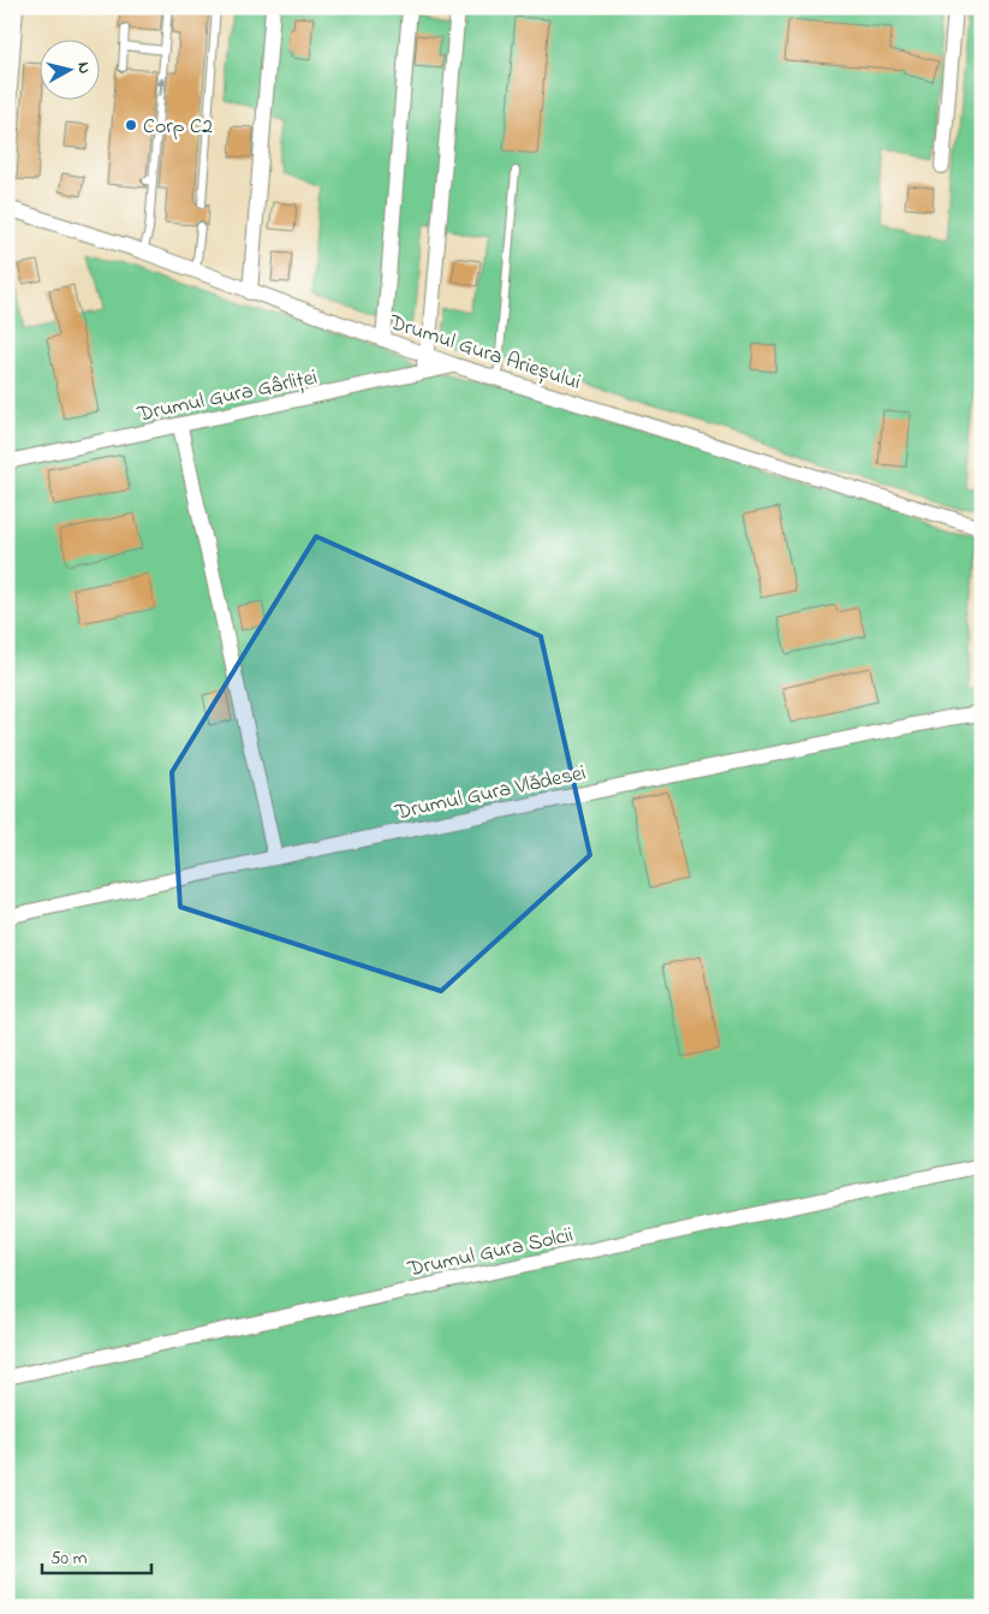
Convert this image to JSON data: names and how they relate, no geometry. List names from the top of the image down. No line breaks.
{"streets":{"street":["Drumul Gura Arieșului","Drumul Gura Gârliței","Drumul Gura Vlădesei","Drumul Gura Solcii"]},"crossings":[["Drumul Gura Arieșului","Drumul Gura Gârliței"]],"places":["Corp C2"],"scale_bar":"50 m","north":"right"}
